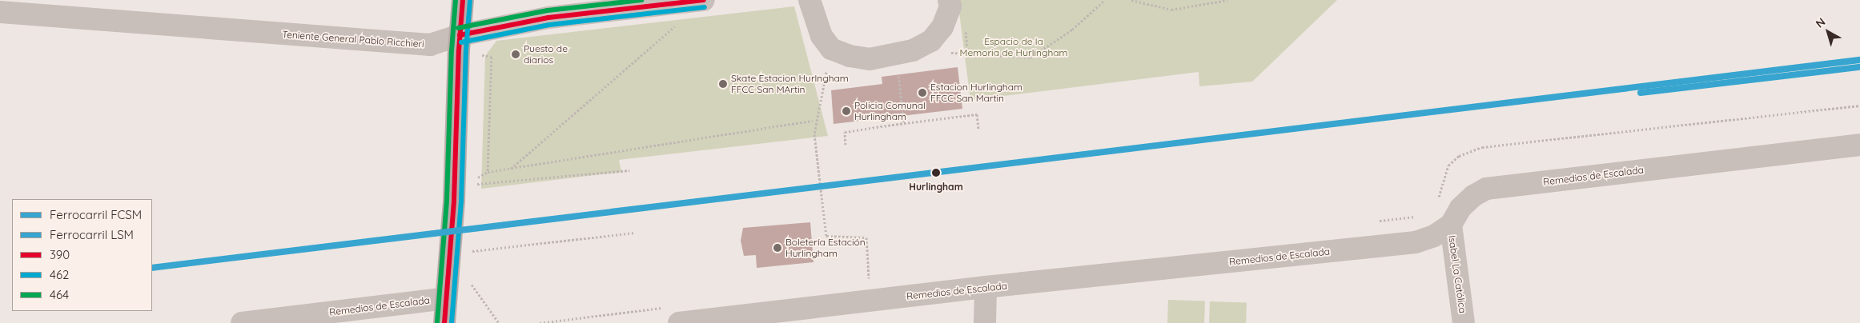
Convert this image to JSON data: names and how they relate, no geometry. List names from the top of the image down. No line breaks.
{"streets":{"street":["Teniente General Pablo Ricchieri","Remedios de Escalada","Isabel La Católica"]},"crossings":[["Remedios de Escalada","Isabel La Católica"]],"parks":["Espacio de la Memoria de Hurlingham"],"places":["Puesto de diarios","Skate Estacion Hurlngham FFCC San MArtin","Estacion Hurlingham FFCC San Martin","Policia Comunal Hurlingham","Hurlingham","Boletería Estación Hurlingham"],"lines":["transit line 390","transit line 464","transit line 462","rail line FCSM","rail line LSM"],"legend":["Ferrocarril FCSM","Ferrocarril LSM","390","462","464"],"north":"top left"}
